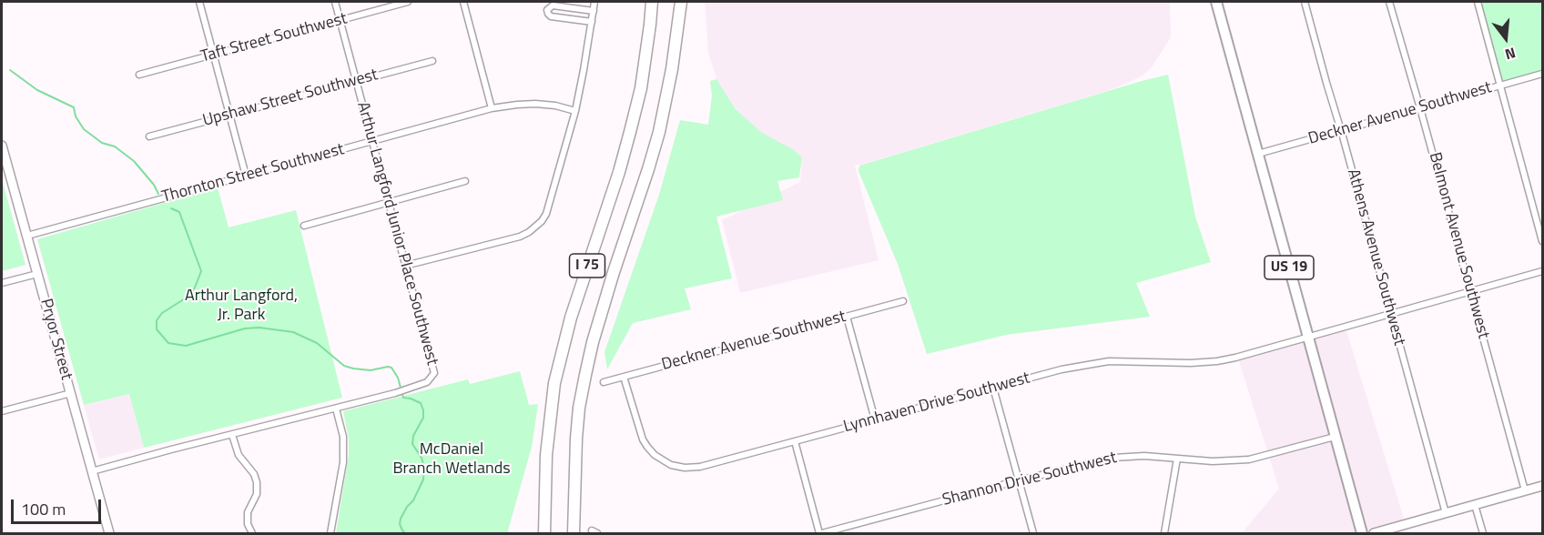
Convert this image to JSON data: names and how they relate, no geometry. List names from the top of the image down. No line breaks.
{"streets":{"highway":["I 75"],"main road":["US 19","Pryor Street"],"street":["Taft Street Southwest","Upshaw Street Southwest","Deckner Avenue Southwest","Thornton Street Southwest","Arthur Langford Junior Place Southwest","Belmont Avenue Southwest","Athens Avenue Southwest","Lynnhaven Drive Southwest","Shannon Drive Southwest"]},"crossings":[["Taft Street Southwest","Arthur Langford Junior Place Southwest"],["Upshaw Street Southwest","Arthur Langford Junior Place Southwest"],["Deckner Avenue Southwest","Belmont Avenue Southwest"],["Deckner Avenue Southwest","Athens Avenue Southwest"],["Deckner Avenue Southwest","US 19"],["Deckner Avenue Southwest","Lynnhaven Drive Southwest"],["Thornton Street Southwest","Arthur Langford Junior Place Southwest"],["Thornton Street Southwest","Pryor Street"],["Arthur Langford Junior Place Southwest","Pryor Street"],["Belmont Avenue Southwest","Lynnhaven Drive Southwest"],["Athens Avenue Southwest","Lynnhaven Drive Southwest"],["US 19","Lynnhaven Drive Southwest"],["US 19","Shannon Drive Southwest"]],"parks":["Arthur Langford, Jr. Park","McDaniel Branch Wetlands"],"scale_bar":"100 m","north":"bottom"}
